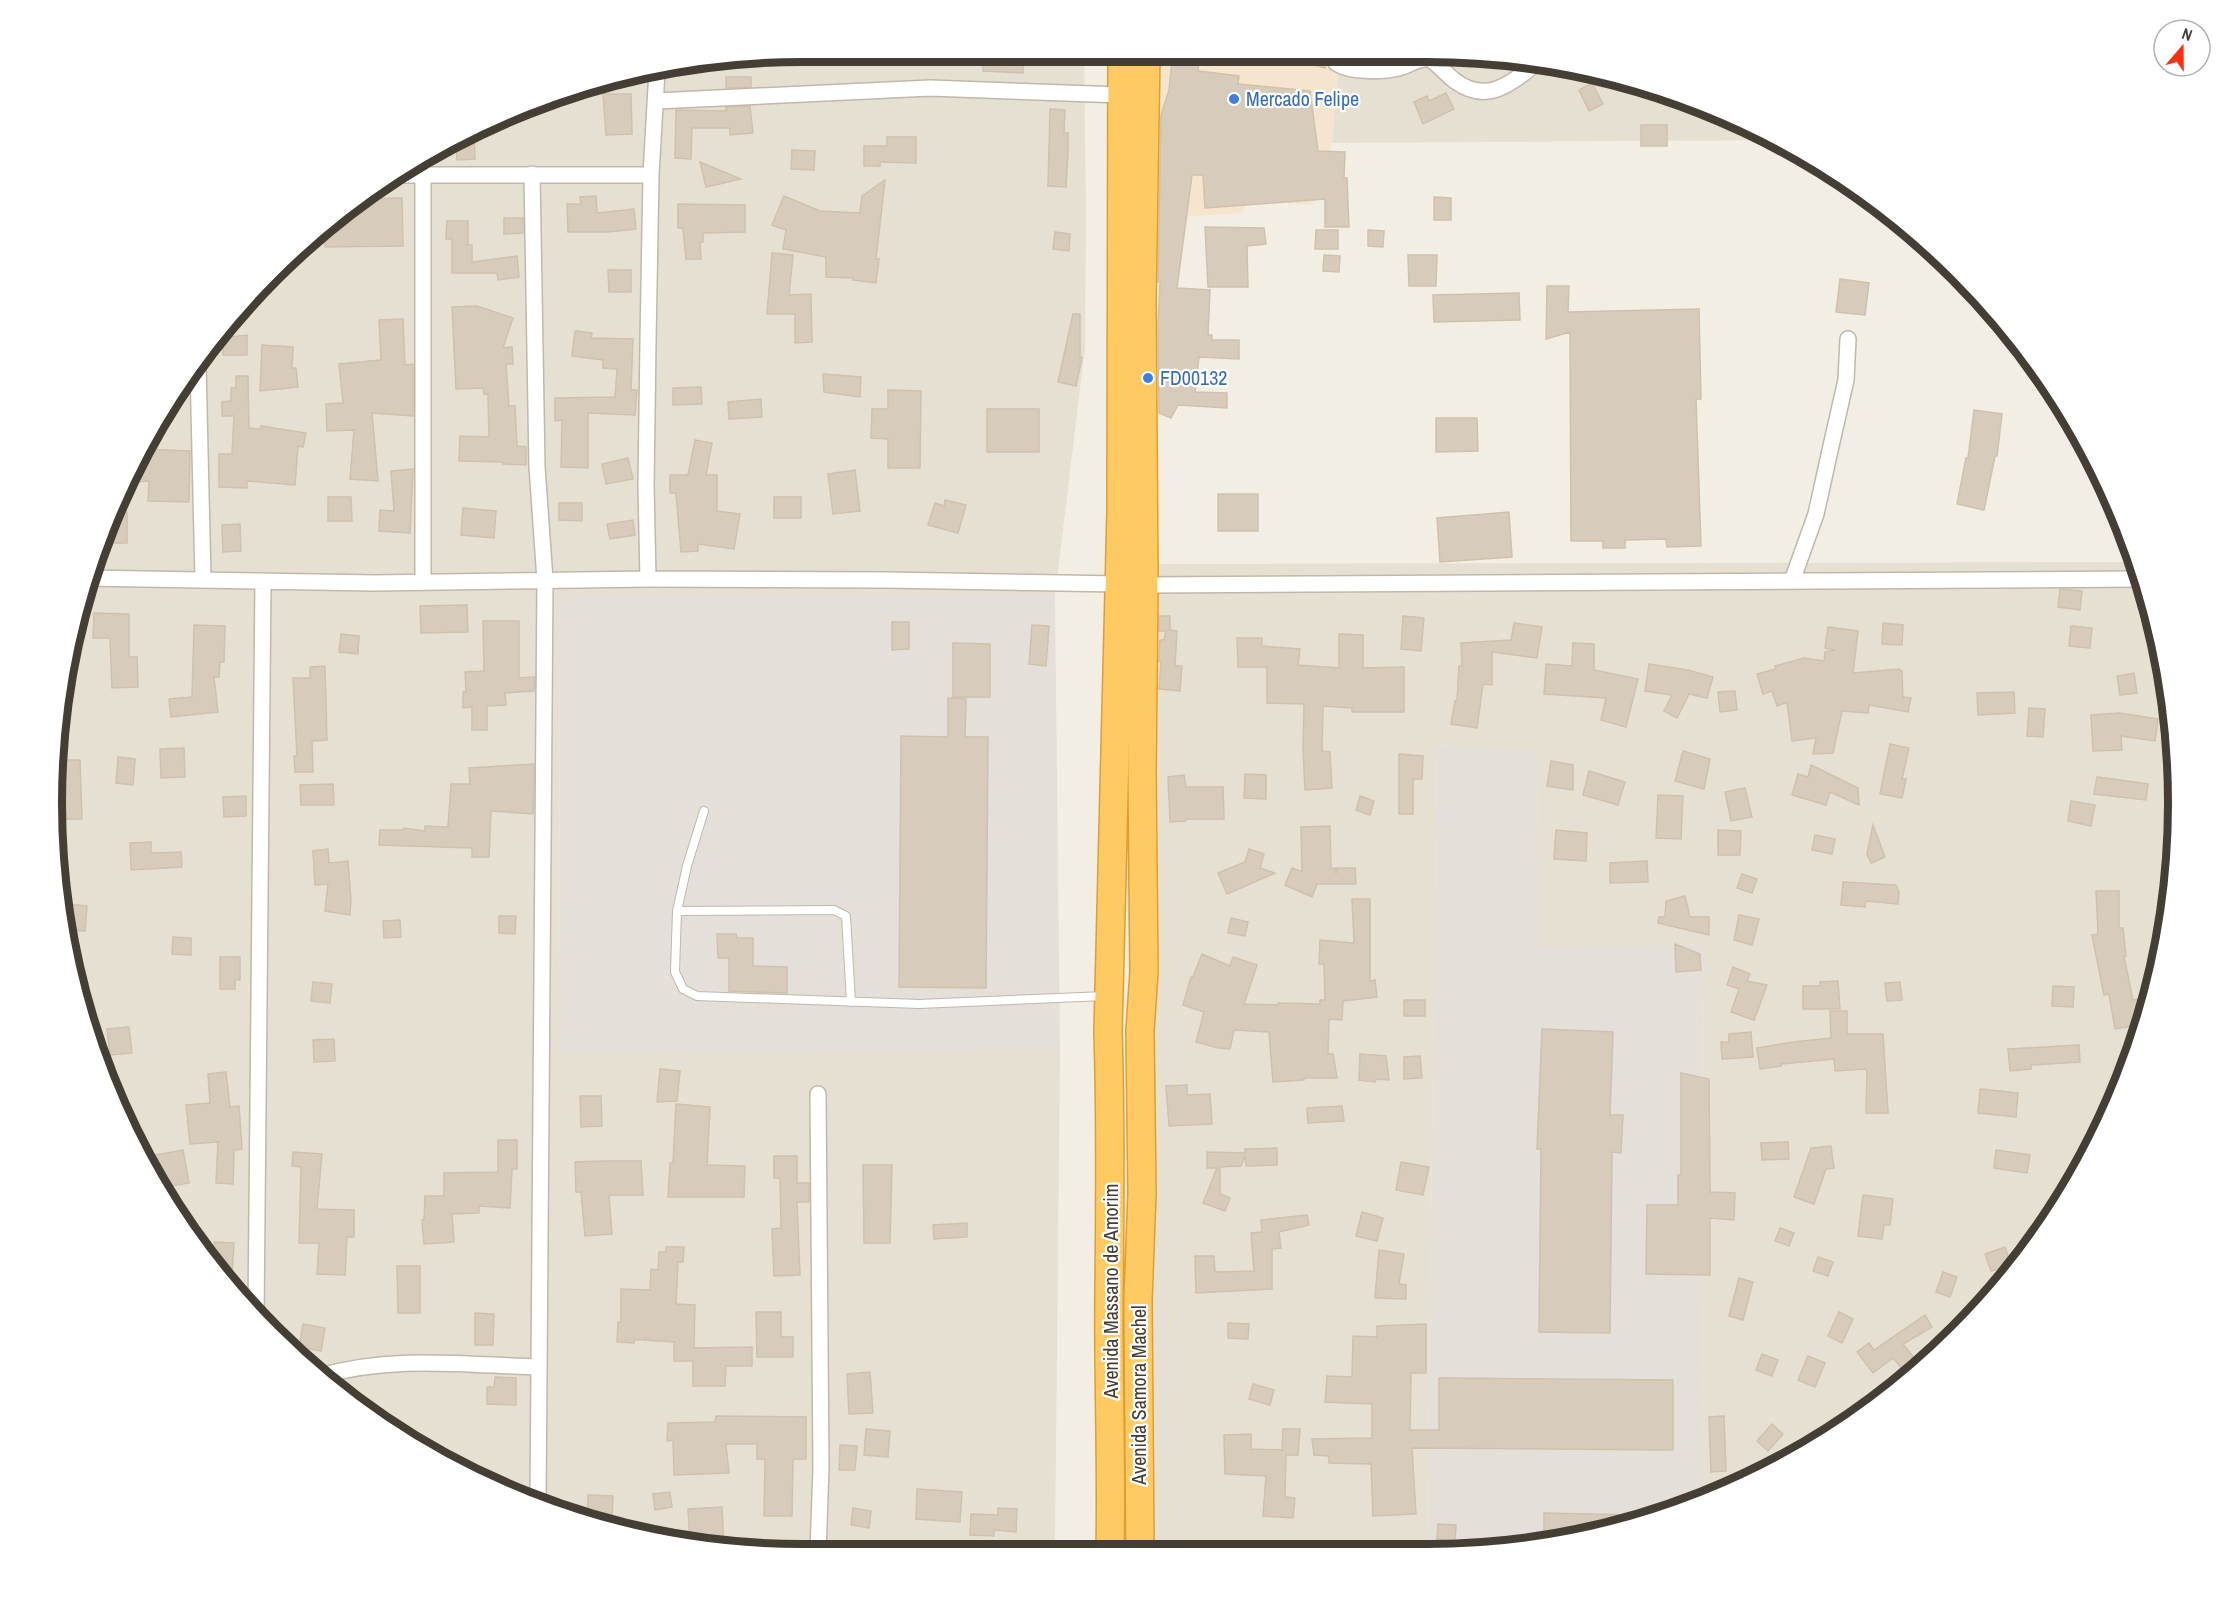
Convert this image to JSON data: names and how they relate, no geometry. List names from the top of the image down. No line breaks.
{"streets":{"highway":["Avenida Massano de Amorim","Avenida Samora Machel"]},"crossings":[["Avenida Massano de Amorim","Avenida Samora Machel"]],"places":["Mercado Felipe","FD00132"],"north":"top"}
